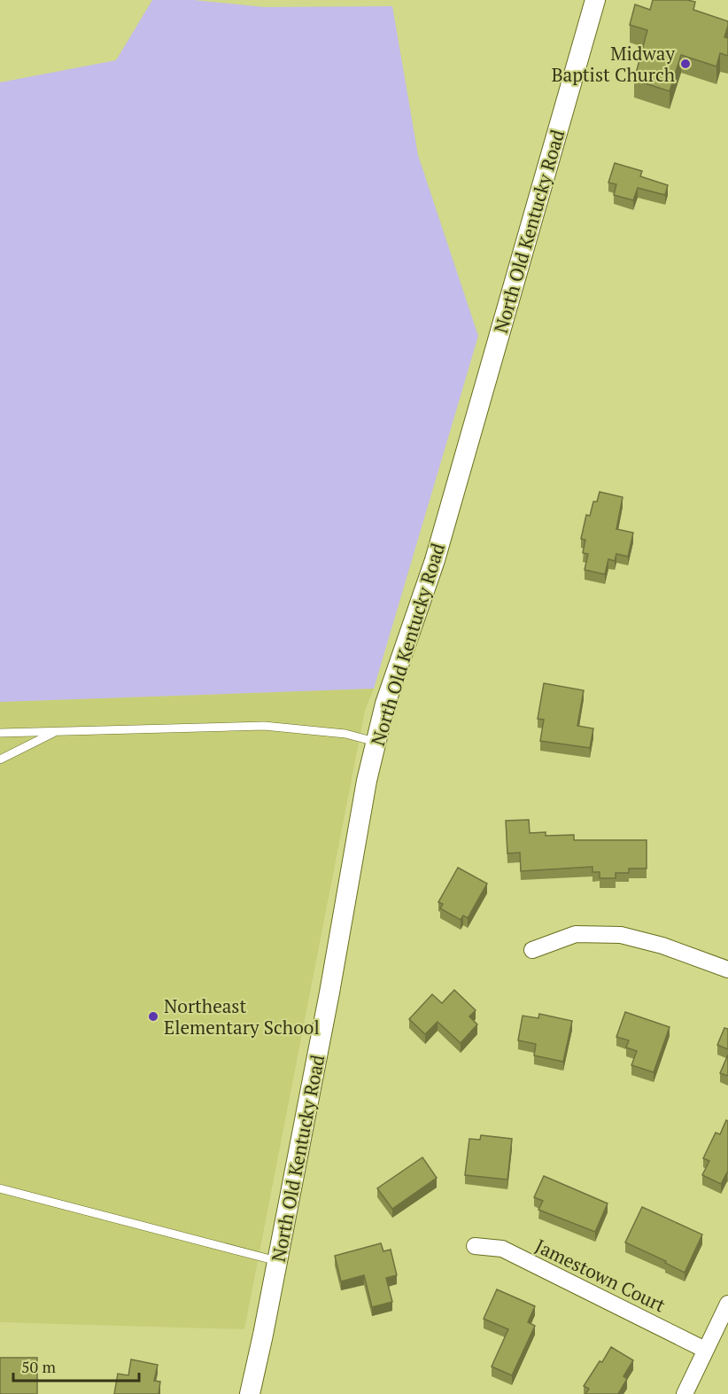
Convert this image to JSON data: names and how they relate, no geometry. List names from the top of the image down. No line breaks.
{"streets":{"street":["North Old Kentucky Road","Jamestown Court"]},"places":["Midway Baptist Church","Northeast Elementary School"],"scale_bar":"50 m"}
